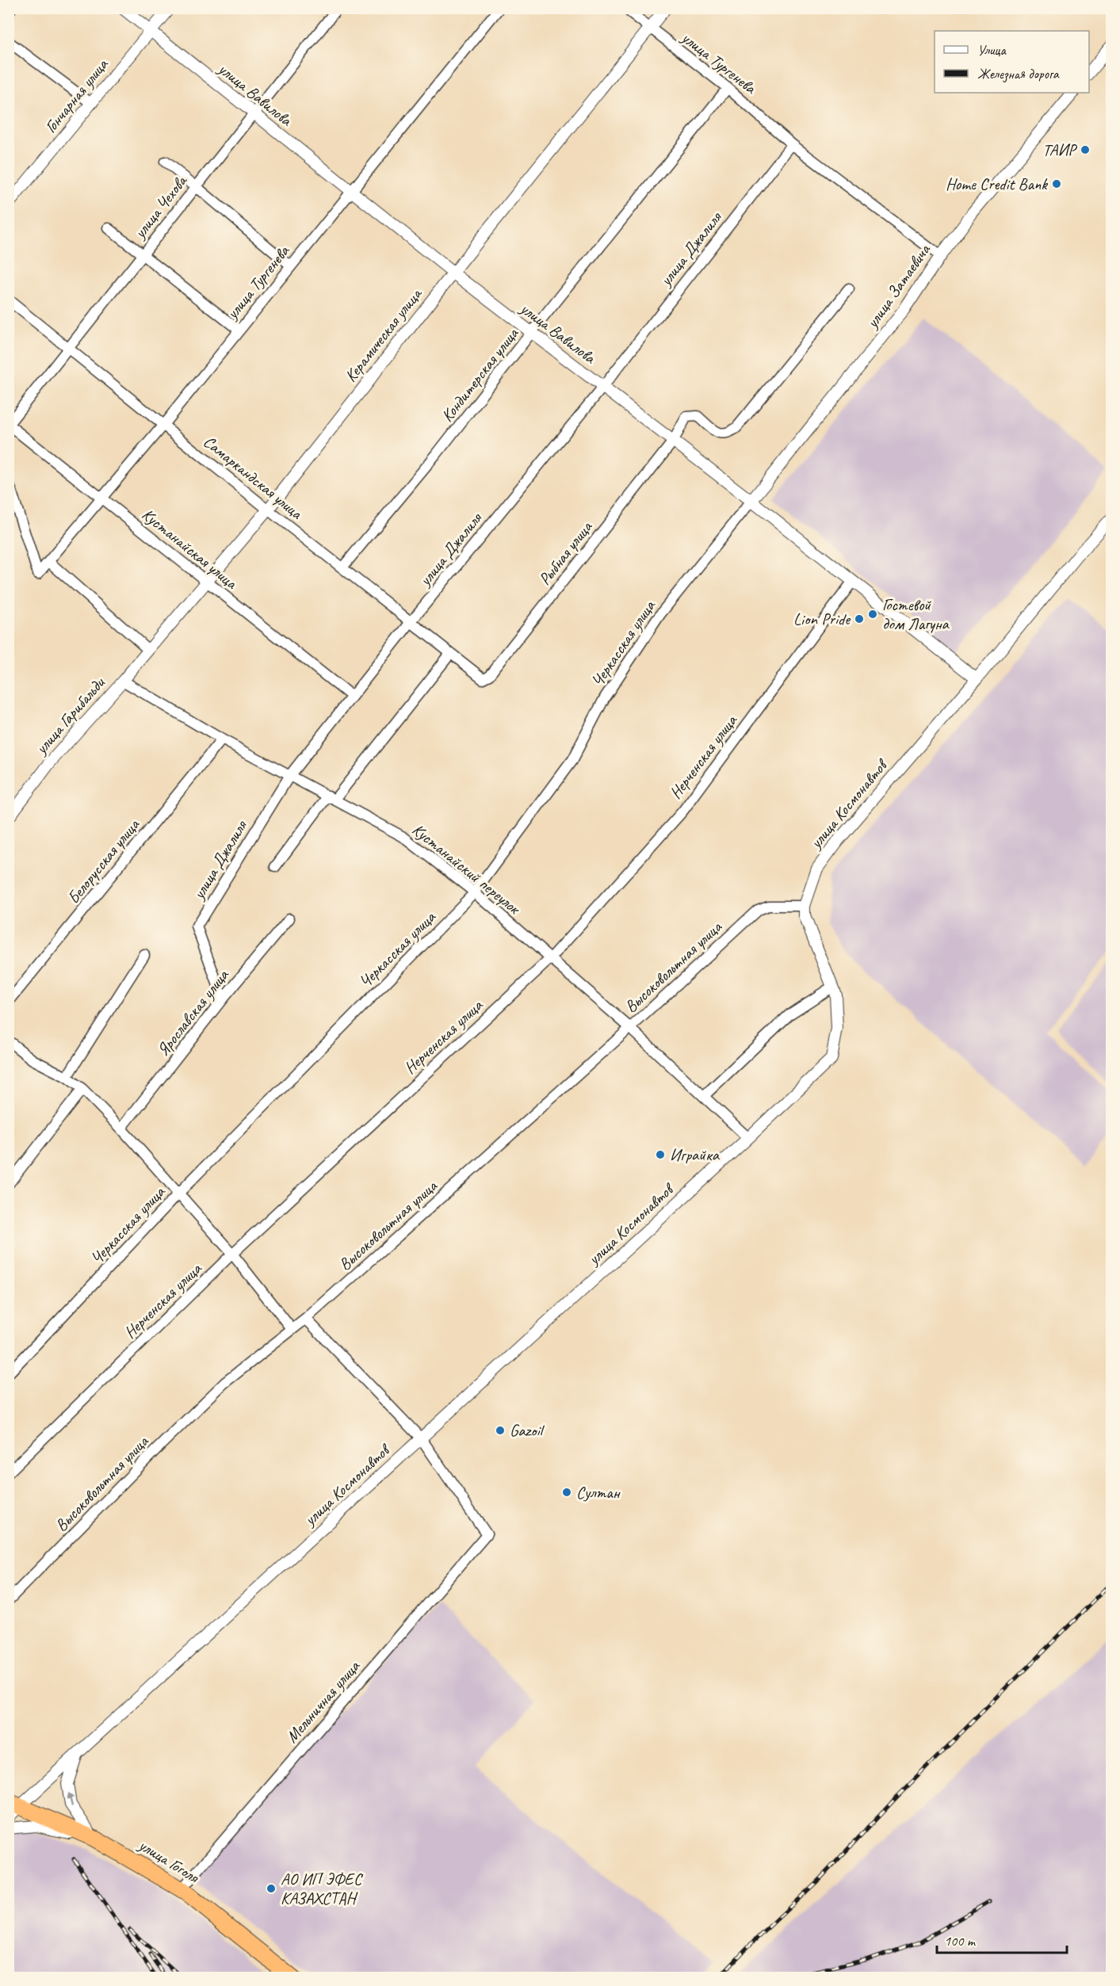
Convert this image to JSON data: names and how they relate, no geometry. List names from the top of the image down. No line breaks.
{"streets":{"highway":["улица Гоголя"],"street":["улица Тургенева","улица Вавилова","Гончарная улица","улица Чехова","улица Джалиля","улица Затаевича","Керамическая улица","Кондитерская улица","Самаркандская улица","Кустанайская улица","Рыбная улица","Черкасская улица","улица Гарибальди","Нерченская улица","улица Космонавтов","Белорусская улица","Кустанайский переулок","Высоковольтная улица","Ярославская улица","Мельничная улица"]},"crossings":[["улица Тургенева","улица Вавилова"],["улица Тургенева","улица Джалиля"],["улица Тургенева","улица Затаевича"],["улица Тургенева","Керамическая улица"],["улица Тургенева","Кондитерская улица"],["улица Тургенева","Самаркандская улица"],["улица Тургенева","Кустанайская улица"],["улица Вавилова","Гончарная улица"],["улица Вавилова","улица Чехова"],["улица Вавилова","улица Джалиля"],["улица Вавилова","улица Затаевича"],["улица Вавилова","Керамическая улица"],["улица Вавилова","Кондитерская улица"],["улица Вавилова","Рыбная улица"],["улица Вавилова","Черкасская улица"],["улица Вавилова","Нерченская улица"],["улица Вавилова","улица Космонавтов"],["улица Чехова","Самаркандская улица"],["улица Чехова","Кустанайская улица"],["улица Джалиля","Самаркандская улица"],["улица Джалиля","Кустанайская улица"],["улица Джалиля","Кустанайский переулок"],["улица Джалиля","Ярославская улица"],["улица Затаевича","Черкасская улица"],["Керамическая улица","Самаркандская улица"],["Керамическая улица","Кустанайская улица"],["Керамическая улица","улица Гарибальди"],["Керамическая улица","Кустанайский переулок"],["Кондитерская улица","Самаркандская улица"],["Самаркандская улица","Рыбная улица"],["Черкасская улица","Кустанайский переулок"],["улица Гарибальди","Кустанайский переулок"],["Нерченская улица","Кустанайский переулок"],["улица Космонавтов","Кустанайский переулок"],["улица Космонавтов","Высоковольтная улица"],["улица Космонавтов","Мельничная улица"],["улица Космонавтов","улица Гоголя"],["Белорусская улица","Кустанайский переулок"],["Кустанайский переулок","Высоковольтная улица"],["Мельничная улица","улица Гоголя"]],"places":["ТАИР","Home Credit Bank","Гостевой дом Лагуна","Lion Pride","Играйка","Gazoil","Султан","АО ИП ЭФЕС КАЗАХСТАН"],"legend":["Улица","Железная дорога"],"scale_bar":"100 m"}
